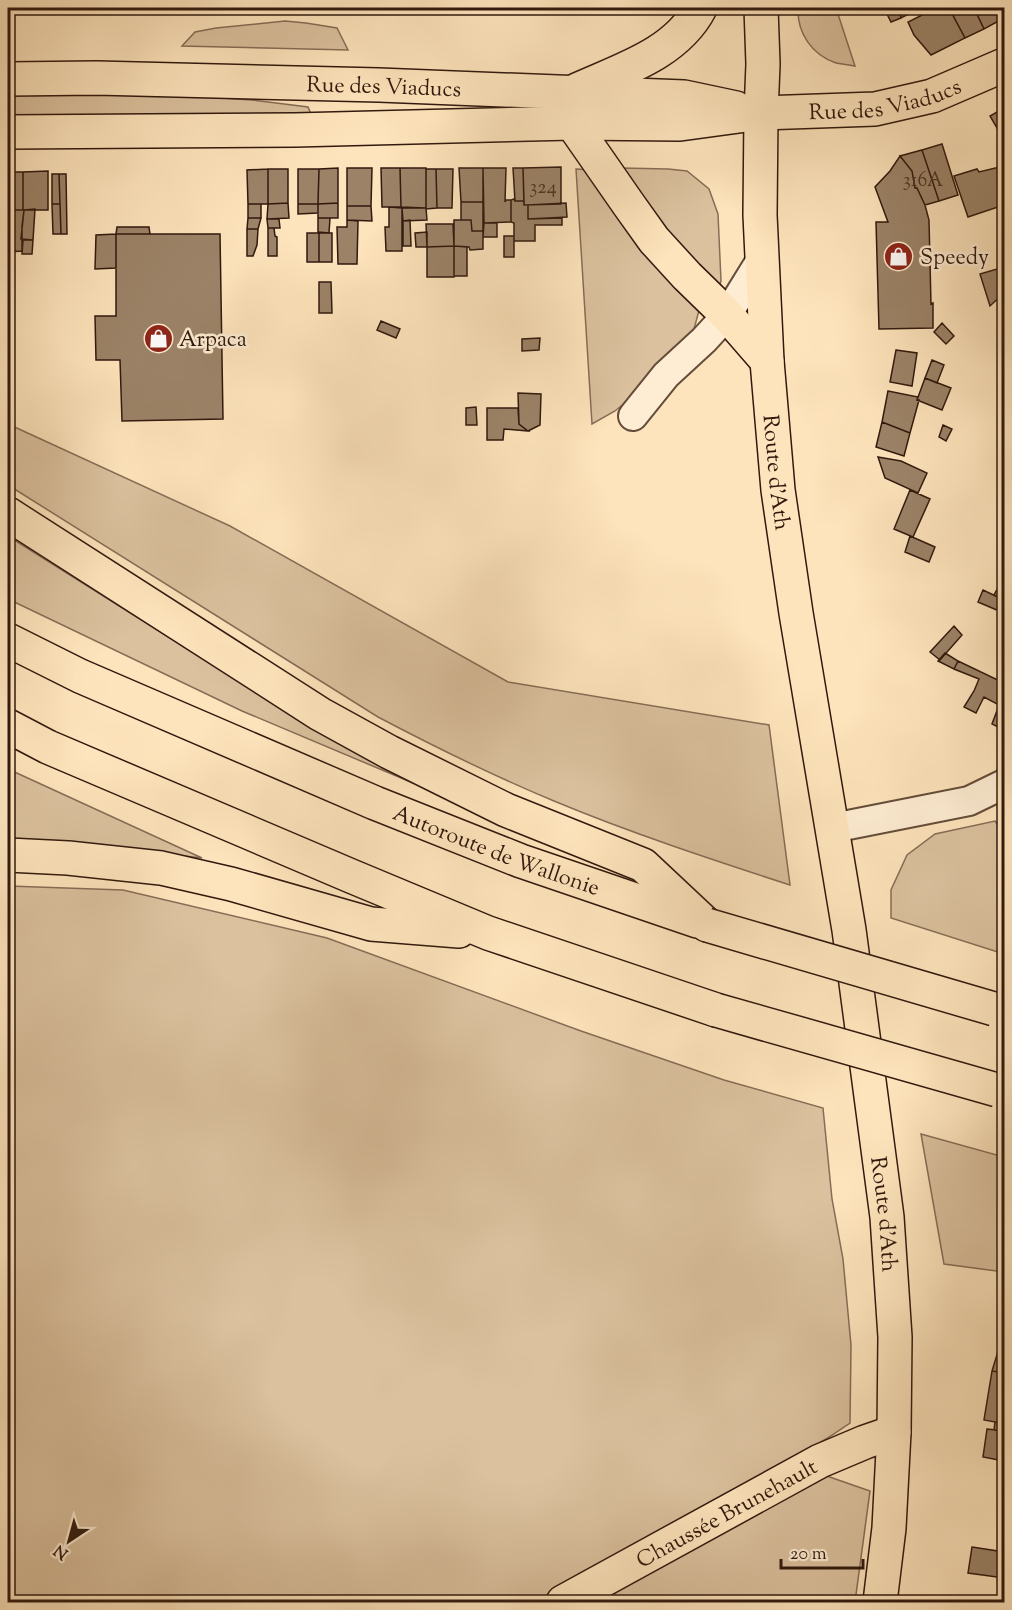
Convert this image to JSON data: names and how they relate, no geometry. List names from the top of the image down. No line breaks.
{"streets":{"main road":["Rue des Viaducs","Route d'Ath","Autoroute de Wallonie","Chaussée Brunehault"]},"crossings":[["Rue des Viaducs","Route d'Ath"],["Route d'Ath","Chaussée Brunehault"]],"places":{"shop":["Speedy","Arpaca"]},"house_numbers":["316A","324"],"scale_bar":"20 m","north":"bottom left"}
